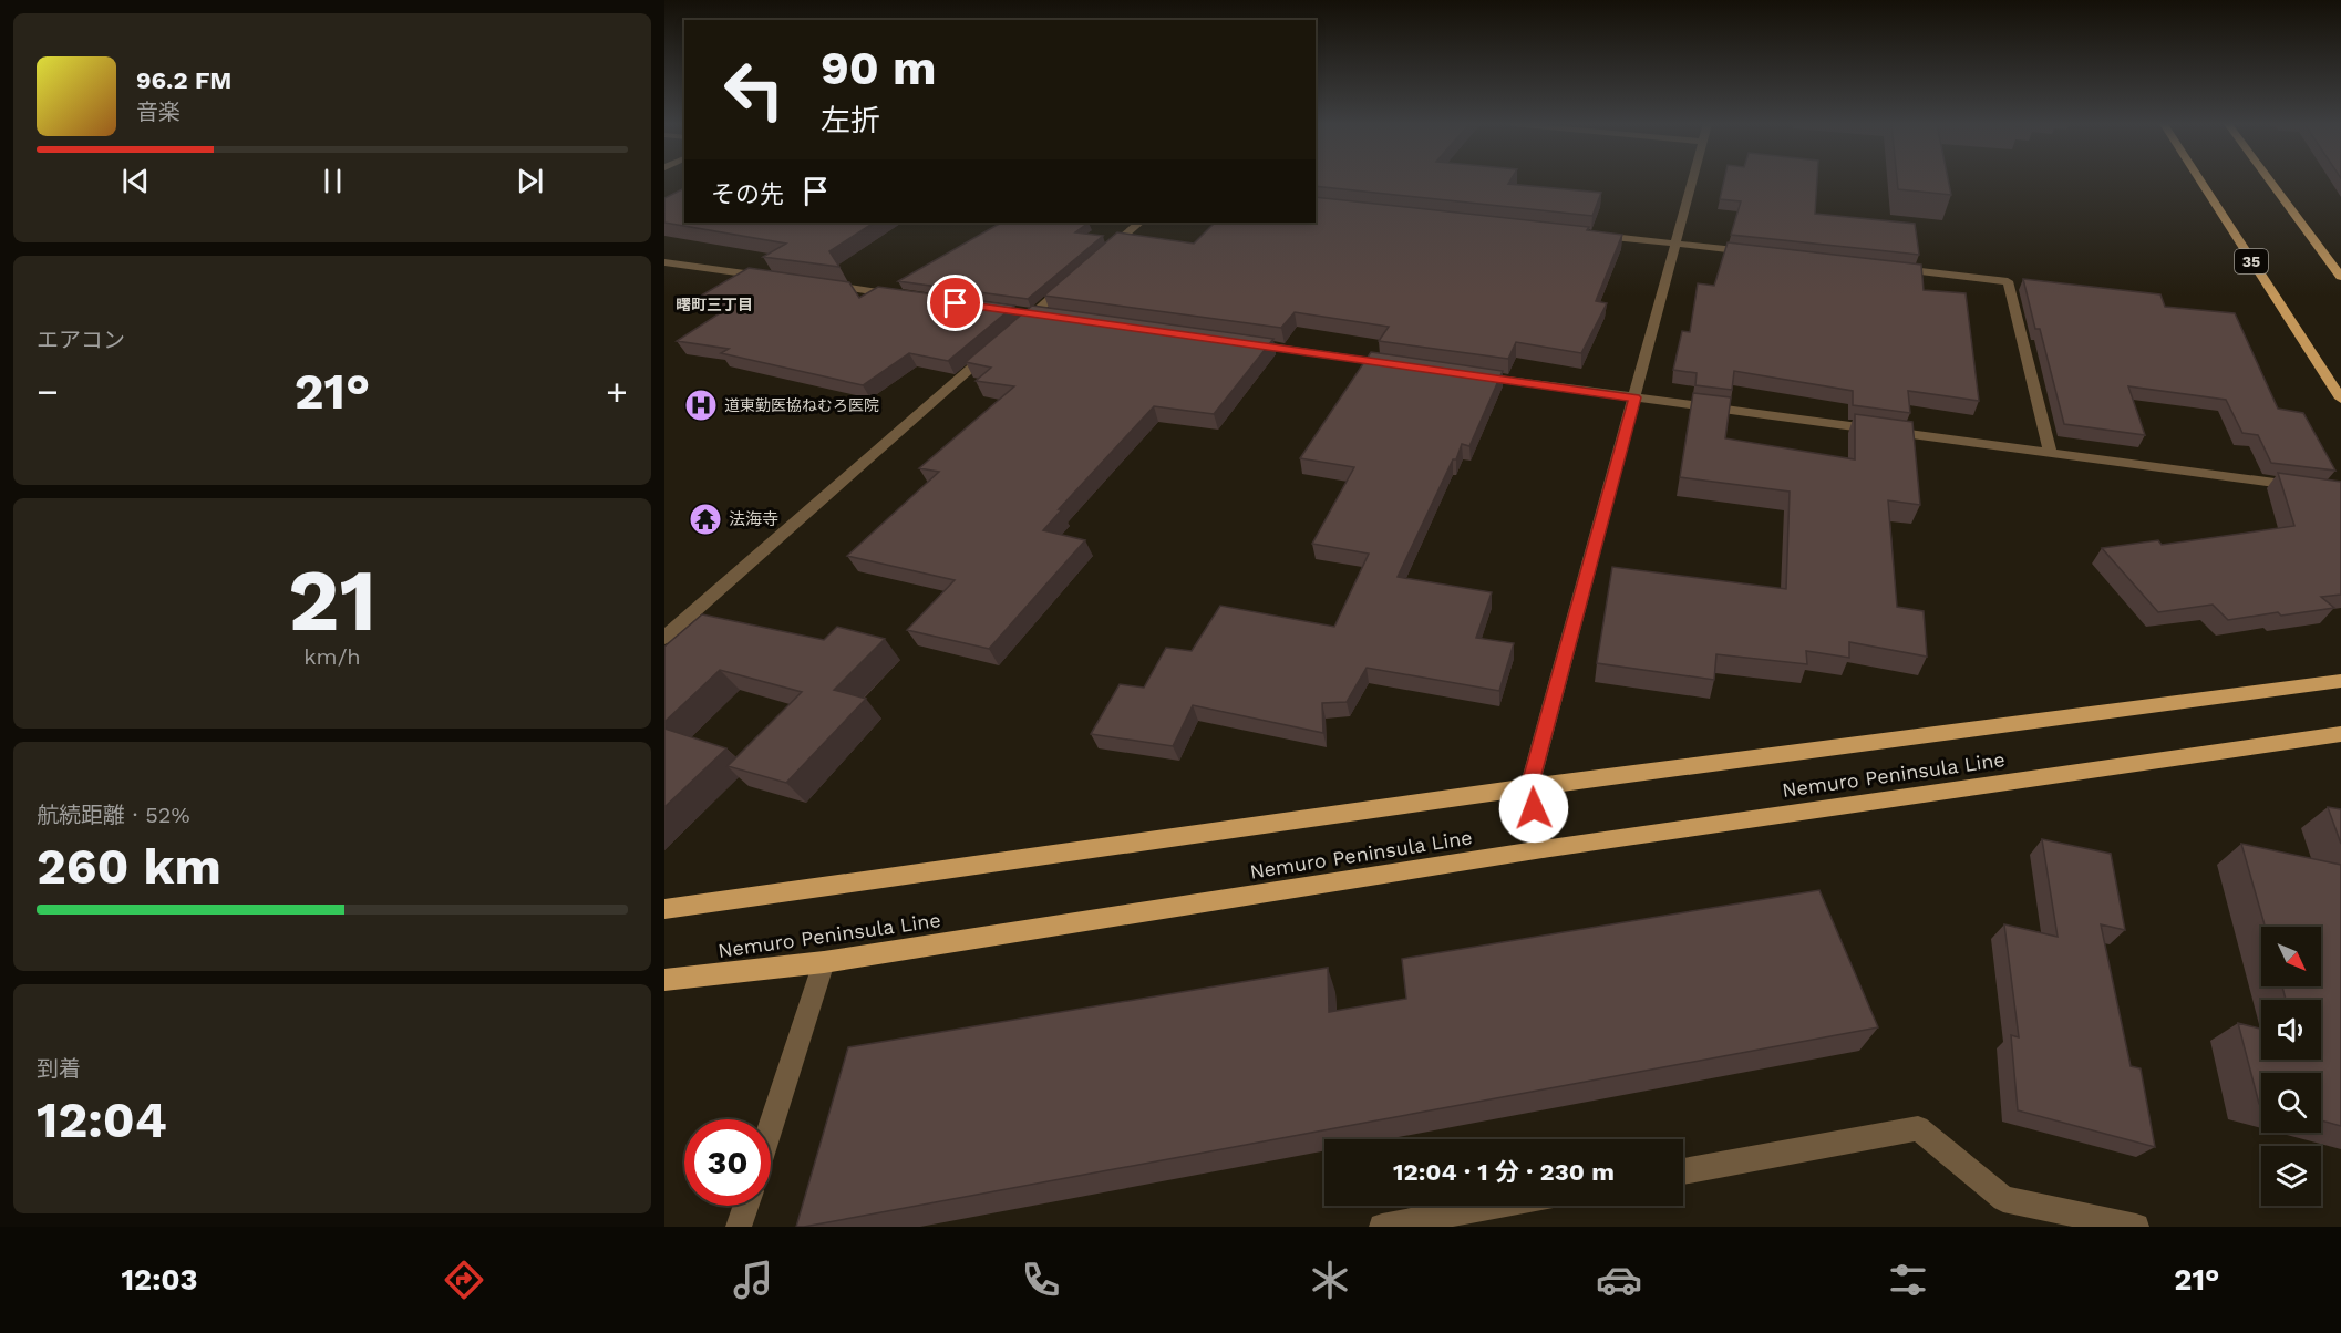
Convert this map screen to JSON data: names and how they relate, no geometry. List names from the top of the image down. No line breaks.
{"streets":{"main road":["35","Nemuro Peninsula Line"]},"districts":["曙町三丁目"],"places":{"hospital":["道東勤医協ねむろ医院"],"temple":["法海寺"]},"north":"bottom right","page":{"turn":["90 m","左折"],"song":["96.2 FM","音楽"],"then":"その先","tile":["エアコン",["21","km/h"],["航続距離 · 52%","260 km"],["到着","12:04"]],"heat":["−","21°","+"],"limit":"30","trip":"12:04 · 1 分 · 230 m","tabs":["12:03","21°"]}}
